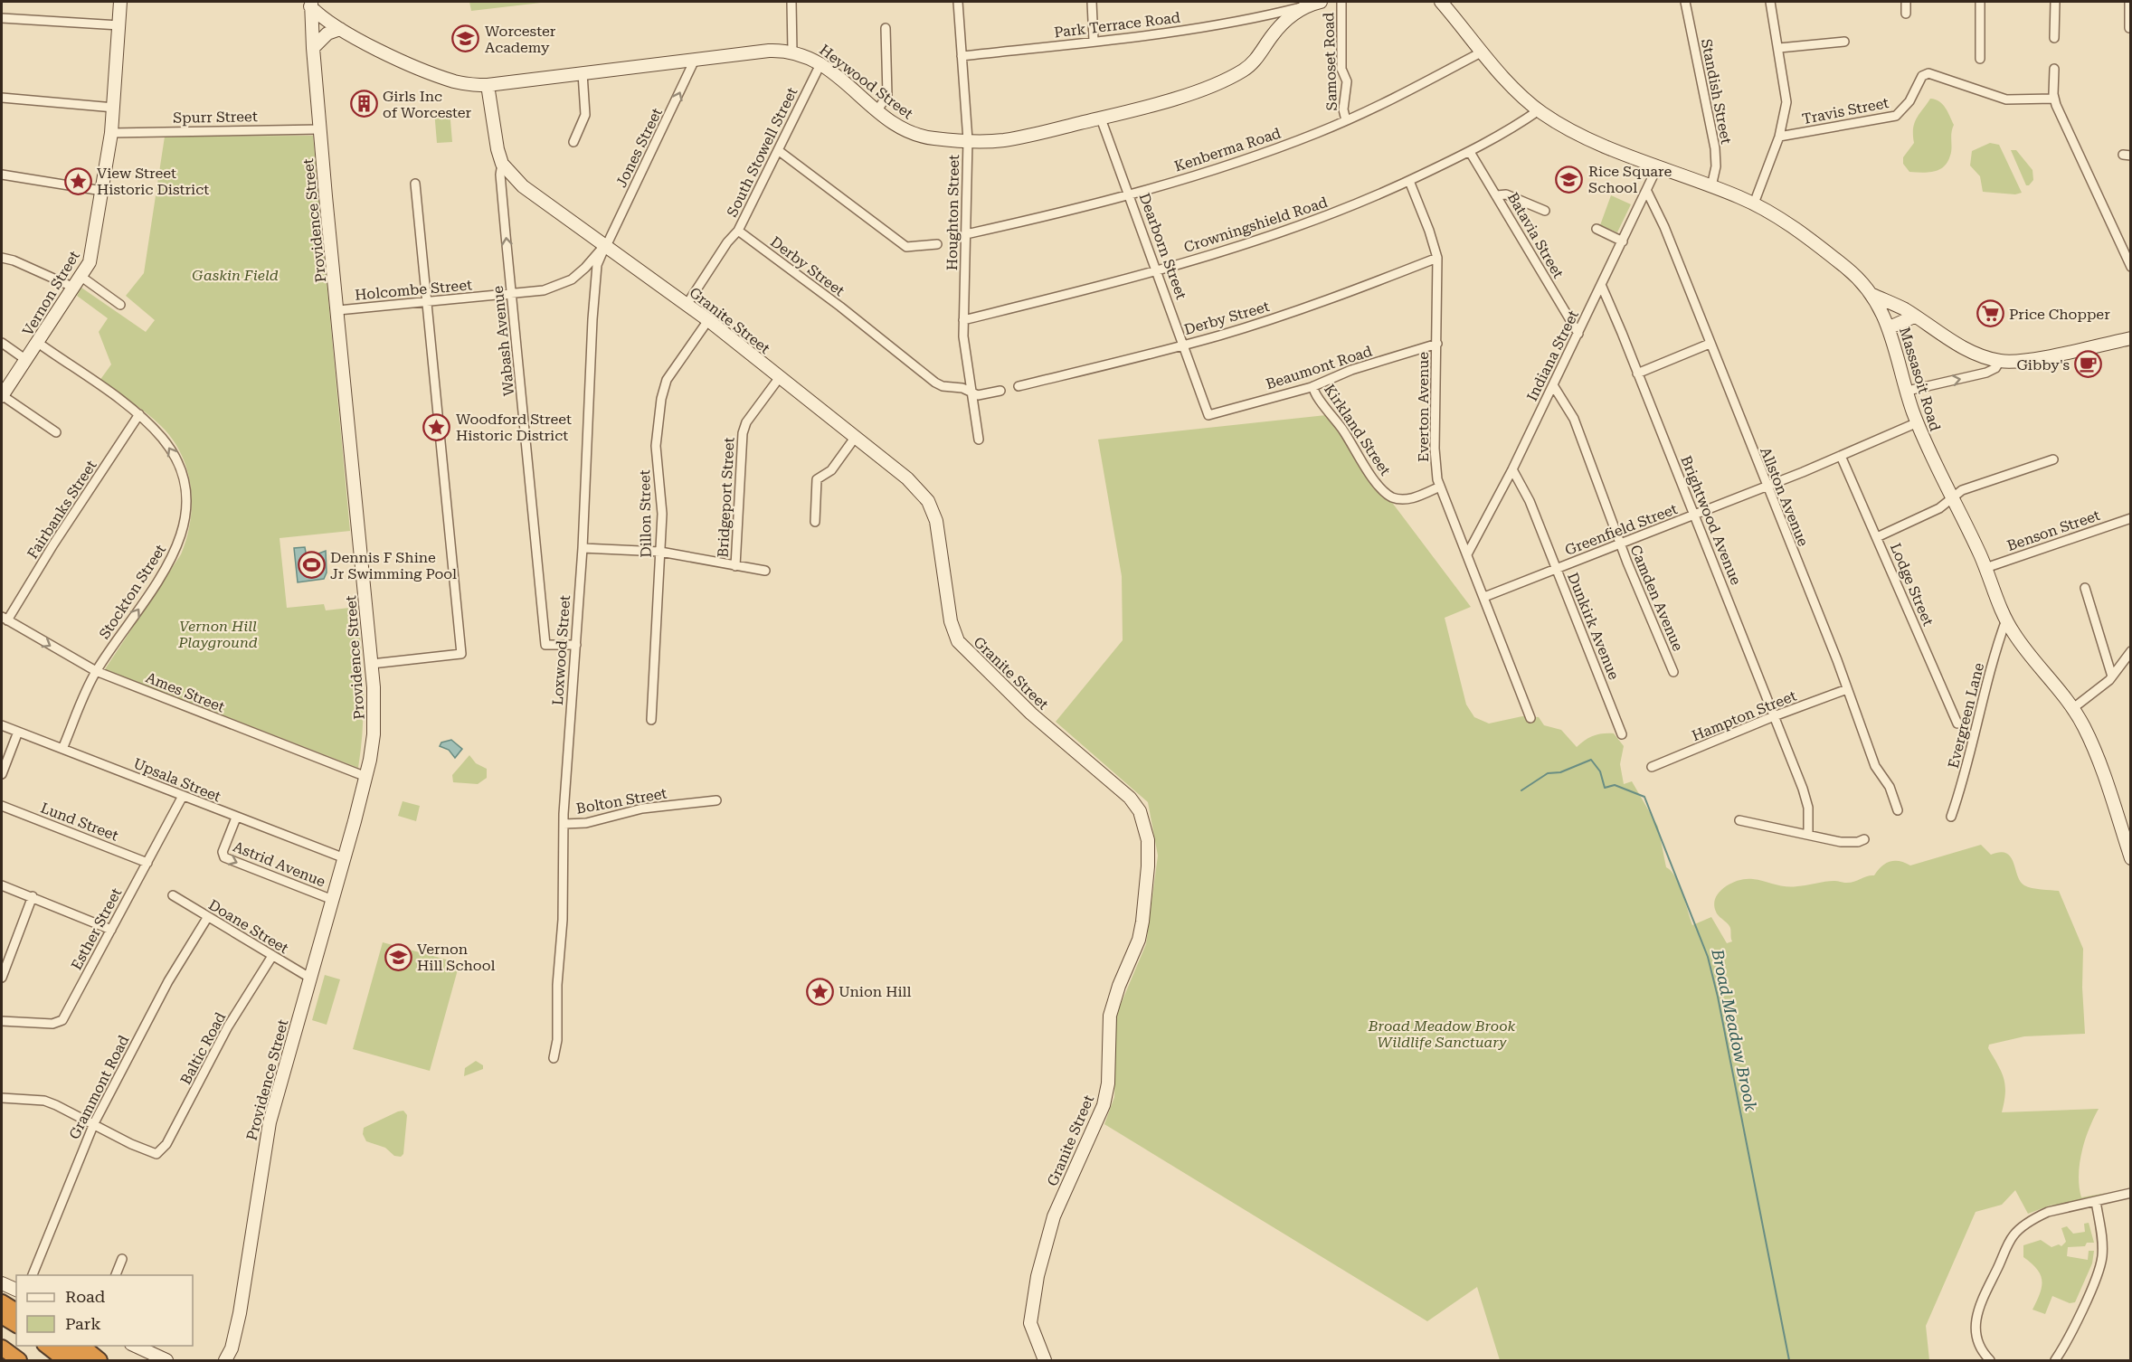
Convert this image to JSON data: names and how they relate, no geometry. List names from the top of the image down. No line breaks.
{"streets":{"street":["Park Terrace Road","Samoset Road","Heywood Street","Standish Street","Travis Street","Spurr Street","Jones Street","Kenberma Road","South Stowell Street","Houghton Street","Providence Street","Crowningshield Road","Batavia Street","Dearborn Street","Derby Street","Holcombe Street","Vernon Street","Granite Street","Wabash Avenue","Indiana Street","Beaumont Road","Massasoit Road","Everton Avenue","Kirkland Street","Allston Avenue","Bridgeport Street","Fairbanks Street","Dillon Street","Brightwood Avenue","Greenfield Street","Benson Street","Lodge Street","Stockton Street","Camden Avenue","Dunkirk Avenue","Loxwood Street","Ames Street","Hampton Street","Evergreen Lane","Upsala Street","Bolton Street","Lund Street","Astrid Avenue","Doane Street","Esther Street","Baltic Road","Grammont Road"]},"crossings":[["Park Terrace Road","Heywood Street"],["Park Terrace Road","Houghton Street"],["Samoset Road","Kenberma Road"],["Heywood Street","Jones Street"],["Heywood Street","South Stowell Street"],["Heywood Street","Houghton Street"],["Heywood Street","Providence Street"],["Heywood Street","Dearborn Street"],["Heywood Street","Granite Street"],["Standish Street","Massasoit Road"],["Spurr Street","Providence Street"],["Spurr Street","Vernon Street"],["Jones Street","Holcombe Street"],["Jones Street","Granite Street"],["Jones Street","Loxwood Street"],["Kenberma Road","Houghton Street"],["Kenberma Road","Dearborn Street"],["Kenberma Road","Massasoit Road"],["South Stowell Street","Derby Street"],["South Stowell Street","Granite Street"],["Houghton Street","Crowningshield Road"],["Houghton Street","Derby Street"],["Providence Street","Holcombe Street"],["Providence Street","Ames Street"],["Providence Street","Upsala Street"],["Providence Street","Astrid Avenue"],["Providence Street","Doane Street"],["Crowningshield Road","Batavia Street"],["Crowningshield Road","Dearborn Street"],["Crowningshield Road","Massasoit Road"],["Crowningshield Road","Everton Avenue"],["Batavia Street","Indiana Street"],["Dearborn Street","Derby Street"],["Dearborn Street","Beaumont Road"],["Derby Street","Everton Avenue"],["Holcombe Street","Granite Street"],["Holcombe Street","Wabash Avenue"],["Holcombe Street","Loxwood Street"],["Vernon Street","Stockton Street"],["Granite Street","Wabash Avenue"],["Granite Street","Bridgeport Street"],["Granite Street","Dillon Street"],["Granite Street","Loxwood Street"],["Wabash Avenue","Loxwood Street"],["Indiana Street","Massasoit Road"],["Indiana Street","Everton Avenue"],["Indiana Street","Allston Avenue"],["Indiana Street","Brightwood Avenue"],["Indiana Street","Camden Avenue"],["Indiana Street","Dunkirk Avenue"],["Beaumont Road","Everton Avenue"],["Beaumont Road","Kirkland Street"],["Massasoit Road","Greenfield Street"],["Massasoit Road","Benson Street"],["Massasoit Road","Evergreen Lane"],["Everton Avenue","Kirkland Street"],["Everton Avenue","Greenfield Street"],["Allston Avenue","Greenfield Street"],["Allston Avenue","Hampton Street"],["Fairbanks Street","Stockton Street"],["Fairbanks Street","Ames Street"],["Brightwood Avenue","Greenfield Street"],["Brightwood Avenue","Hampton Street"],["Greenfield Street","Lodge Street"],["Greenfield Street","Camden Avenue"],["Greenfield Street","Dunkirk Avenue"],["Stockton Street","Ames Street"],["Stockton Street","Upsala Street"],["Loxwood Street","Bolton Street"],["Upsala Street","Astrid Avenue"],["Upsala Street","Esther Street"],["Lund Street","Esther Street"],["Doane Street","Baltic Road"],["Doane Street","Grammont Road"],["Baltic Road","Grammont Road"]],"one_way":["Jones Street","Stockton Street"],"water":["Broad Meadow Brook"],"parks":["Gaskin Field","Vernon Hill Playground","Broad Meadow Brook Wildlife Sanctuary"],"places":{"school or university":["Worcester Academy","Rice Square School","Vernon Hill School"],"building":["Girls Inc of Worcester"],"place":["View Street Historic District","Woodford Street Historic District","Union Hill"],"supermarket":["Price Chopper"],"cafe":["Gibby's"],"sports":["Dennis F Shine Jr Swimming Pool"]},"legend":["Road","Park"]}
